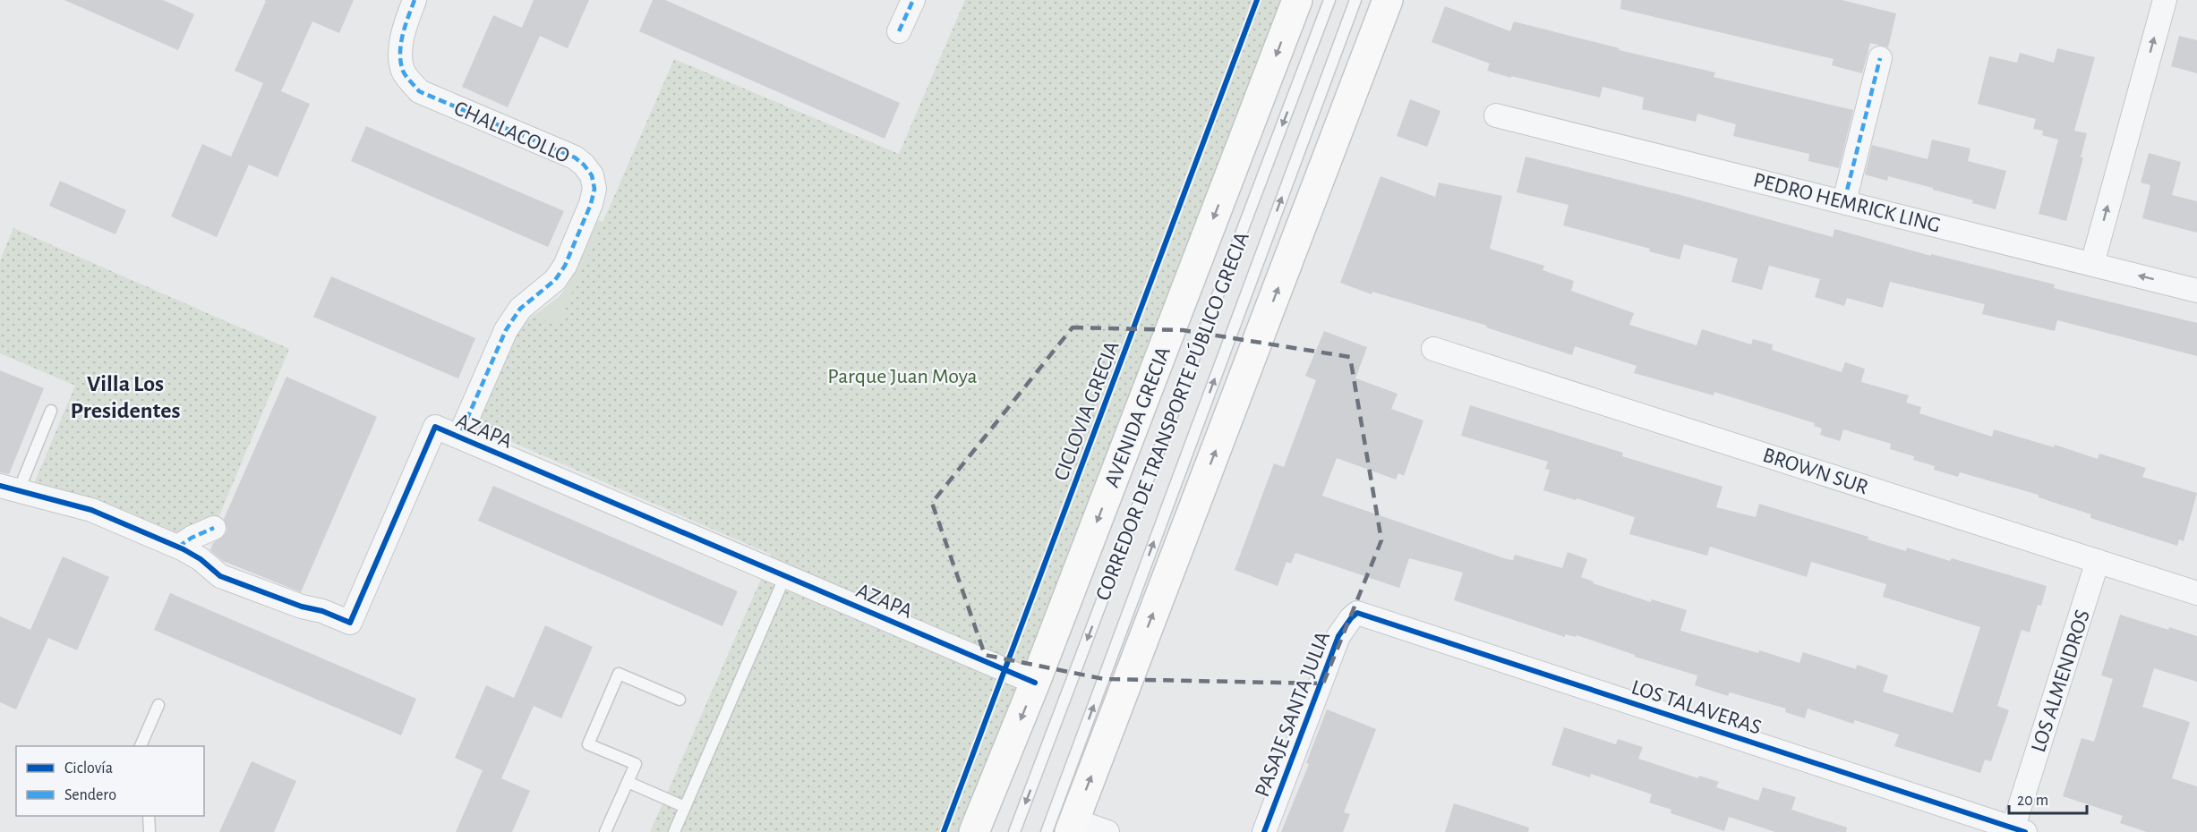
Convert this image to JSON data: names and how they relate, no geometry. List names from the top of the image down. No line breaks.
{"streets":{"main road":["AVENIDA GRECIA"],"street":["CHALLACOLLO","PEDRO HEMRICK LING","AZAPA","BROWN SUR","LOS ALMENDROS","LOS TALAVERAS","PASAJE SANTA JULIA"],"lane":["CORREDOR DE TRANSPORTE PÚBLICO GRECIA"],"cycle path":["CICLOVIA GRECIA"]},"crossings":[["CHALLACOLLO","AZAPA"],["AVENIDA GRECIA","AZAPA"],["BROWN SUR","LOS ALMENDROS"],["LOS ALMENDROS","LOS TALAVERAS"],["LOS TALAVERAS","PASAJE SANTA JULIA"]],"districts":["Villa Los Presidentes"],"parks":["Parque Juan Moya"],"legend":["Ciclovía","Sendero"],"scale_bar":"20 m"}
